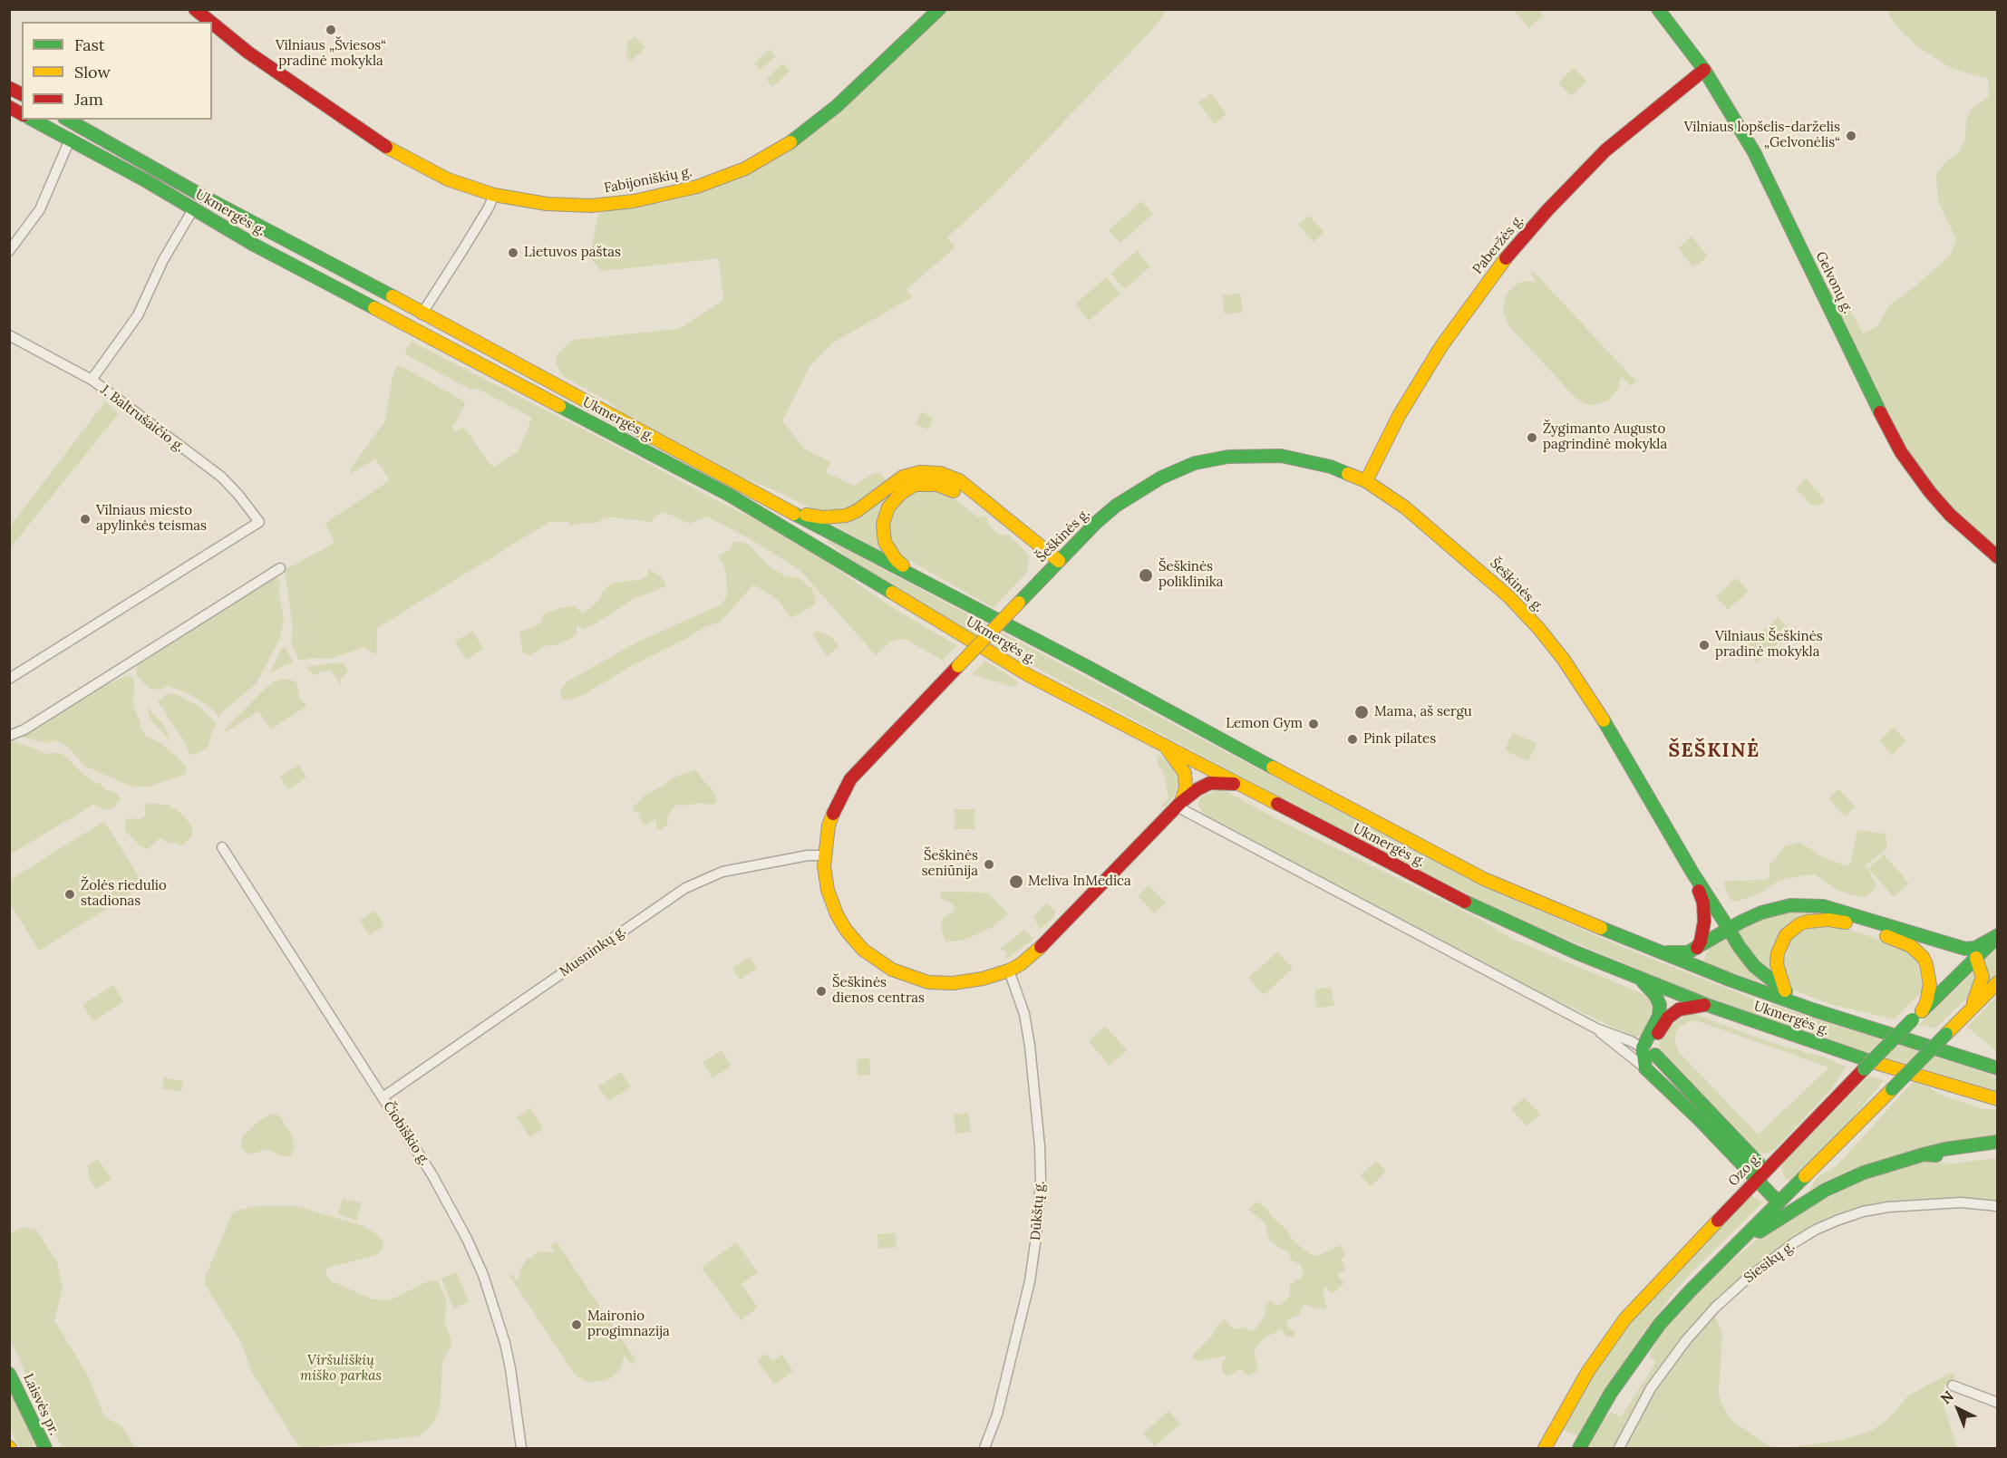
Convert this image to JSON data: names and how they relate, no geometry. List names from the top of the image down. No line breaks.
{"streets":{"main road":["Fabijoniškių g.","Ukmergės g.","Paberžės g.","Gelvonų g.","Šeškinės g.","Ozo g.","Laisvės pr."],"street":["J. Baltrušaičio g.","Musninkų g.","Čiobiškio g.","Dūkštų g.","Siesikų g."]},"crossings":[["Ukmergės g.","Šeškinės g."],["Paberžės g.","Gelvonų g."],["Paberžės g.","Šeškinės g."],["Šeškinės g.","Musninkų g."],["Šeškinės g.","Dūkštų g."],["Musninkų g.","Čiobiškio g."]],"districts":["ŠEŠKINĖ"],"parks":["Viršuliškių miško parkas"],"places":["Vilniaus „Šviesos“ pradinė mokykla","Vilniaus lopšelis-darželis „Gelvonėlis“","Lietuvos paštas","Žygimanto Augusto pagrindinė mokykla","Vilniaus miesto apylinkės teismas","Šeškinės poliklinika","Vilniaus Šeškinės pradinė mokykla","Mama, aš sergu","Lemon Gym","Pink pilates","Šeškinės seniūnija","Meliva InMedica","Žolės riedulio stadionas","Šeškinės dienos centras","Maironio progimnazija"],"legend":["Fast","Slow","Jam"],"north":"top left"}
